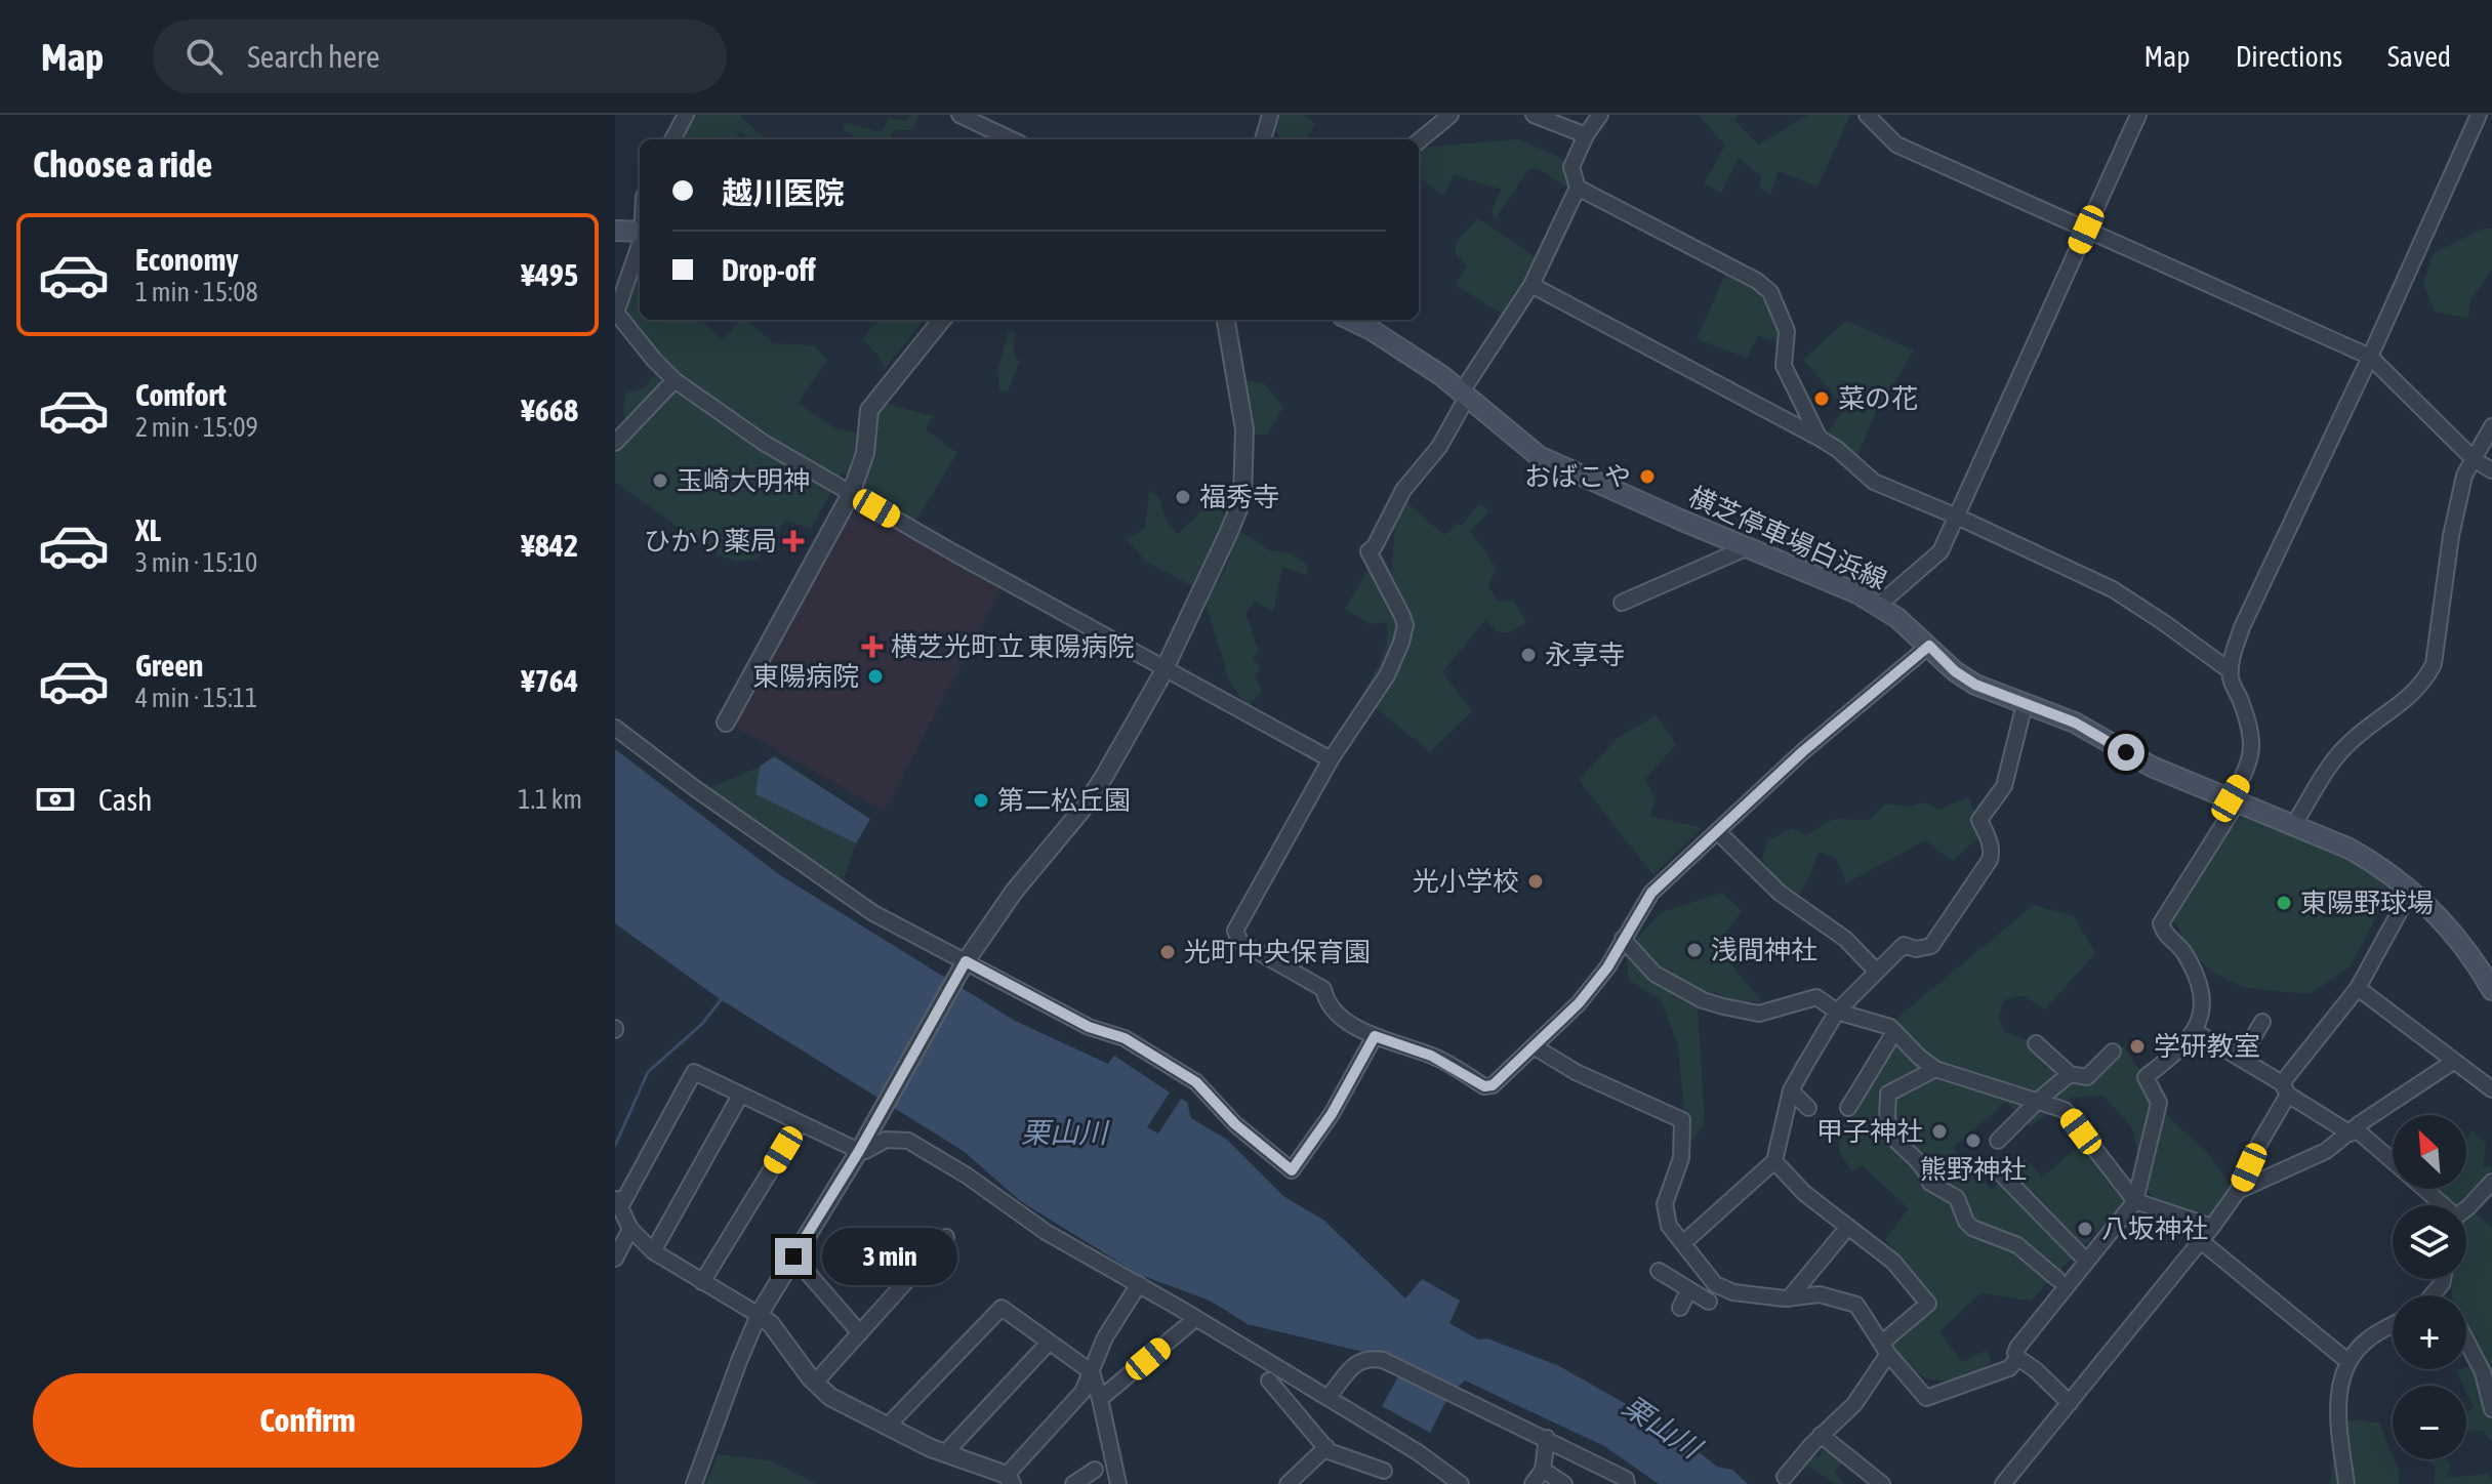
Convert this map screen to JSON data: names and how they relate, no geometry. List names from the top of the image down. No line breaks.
{"streets":{"main road":["横芝停車場白浜線"]},"water":["栗山川"],"places":{"other":["菜の花","おばこや","玉崎大明神","福秀寺","永享寺","東陽病院","第二松丘園","光小学校","東陽野球場","浅間神社","光町中央保育園","学研教室","甲子神社","熊野神社","八坂神社"],"health":["ひかり薬局","横芝光町立 東陽病院"]},"north":"top left","page":{"header":"Map","search":"Search here","nav":["Map","Directions","Saved"],"heading":"Choose a ride","banner":["越川医院","Drop-off"],"list":[{"name":"Economy","note":"1 min · 15:08","value":"¥495"},{"name":"Comfort","note":"2 min · 15:09","value":"¥668"},{"name":"XL","note":"3 min · 15:10","value":"¥842"},{"name":"Green","note":"4 min · 15:11","value":"¥764"}],"pay":["Cash","1.1 km"],"map_buttons":["+","−"],"bubble":"3 min","buttons":"Confirm"}}
